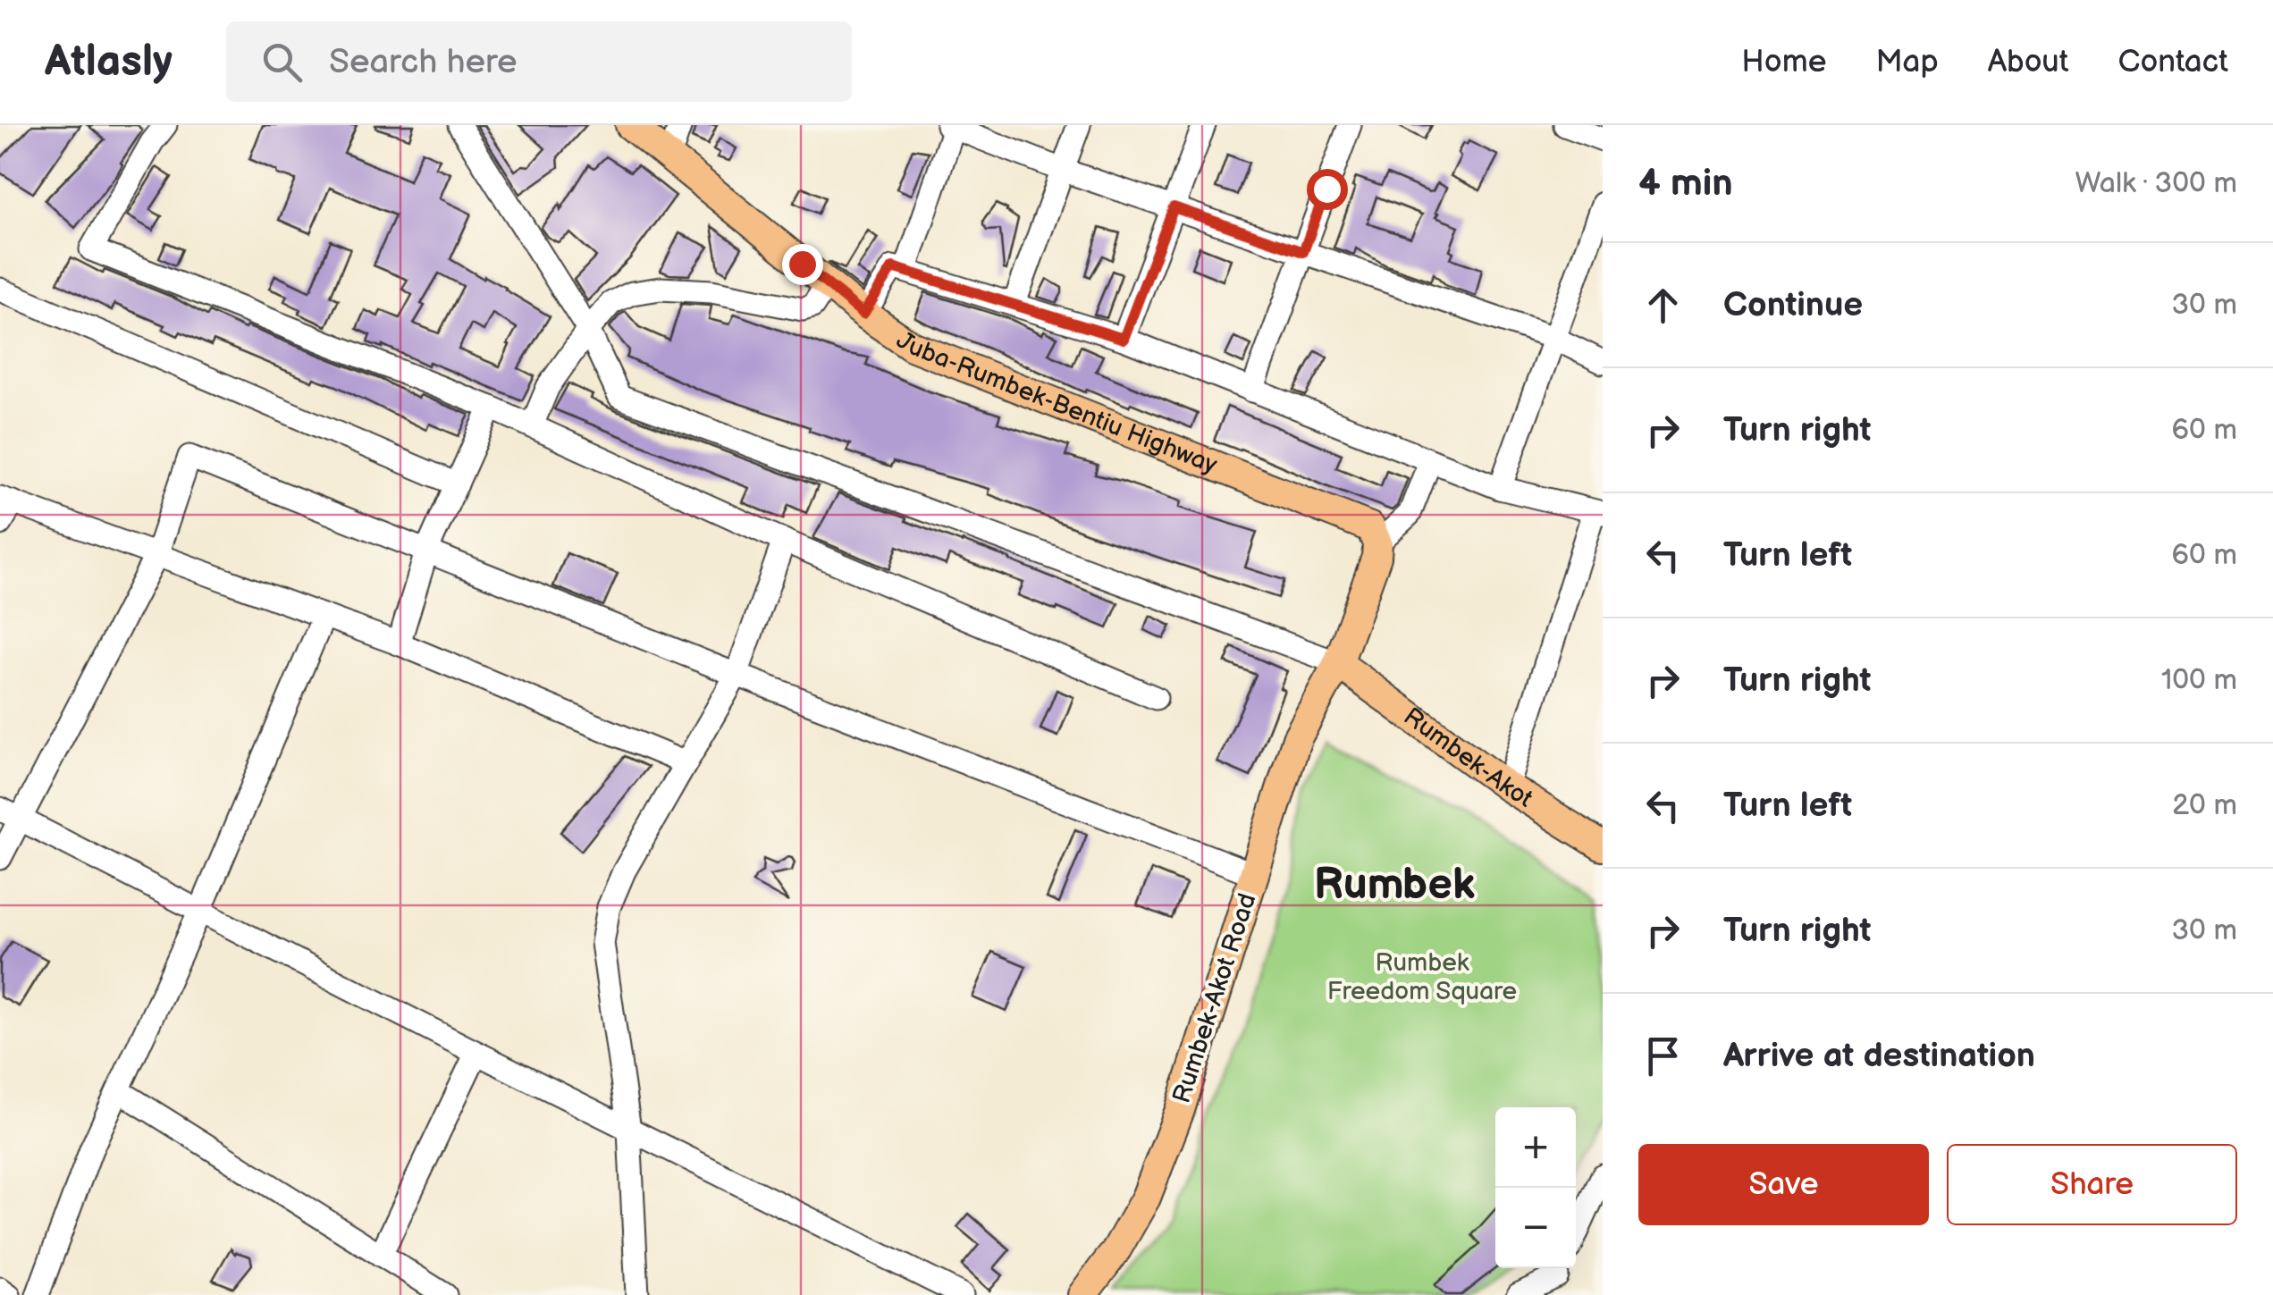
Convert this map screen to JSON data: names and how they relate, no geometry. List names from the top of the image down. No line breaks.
{"streets":{"main road":["Juba-Rumbek-Bentiu Highway","Rumbek-Akot","Rumbek-Akot Road"]},"crossings":[["Rumbek-Akot","Rumbek-Akot Road"]],"districts":["Rumbek"],"parks":["Rumbek Freedom Square"],"page":{"header":"Atlasly","search":"Search here","nav":["Home","Map","About","Contact"],"heading":["4 min","Walk · 300 m"],"list":[["Continue","30 m"],["Turn right","60 m"],["Turn left","60 m"],["Turn right","100 m"],["Turn left","20 m"],["Turn right","30 m"],"Arrive at destination"],"map_buttons":["+","−"],"buttons":["Save","Share"]}}
